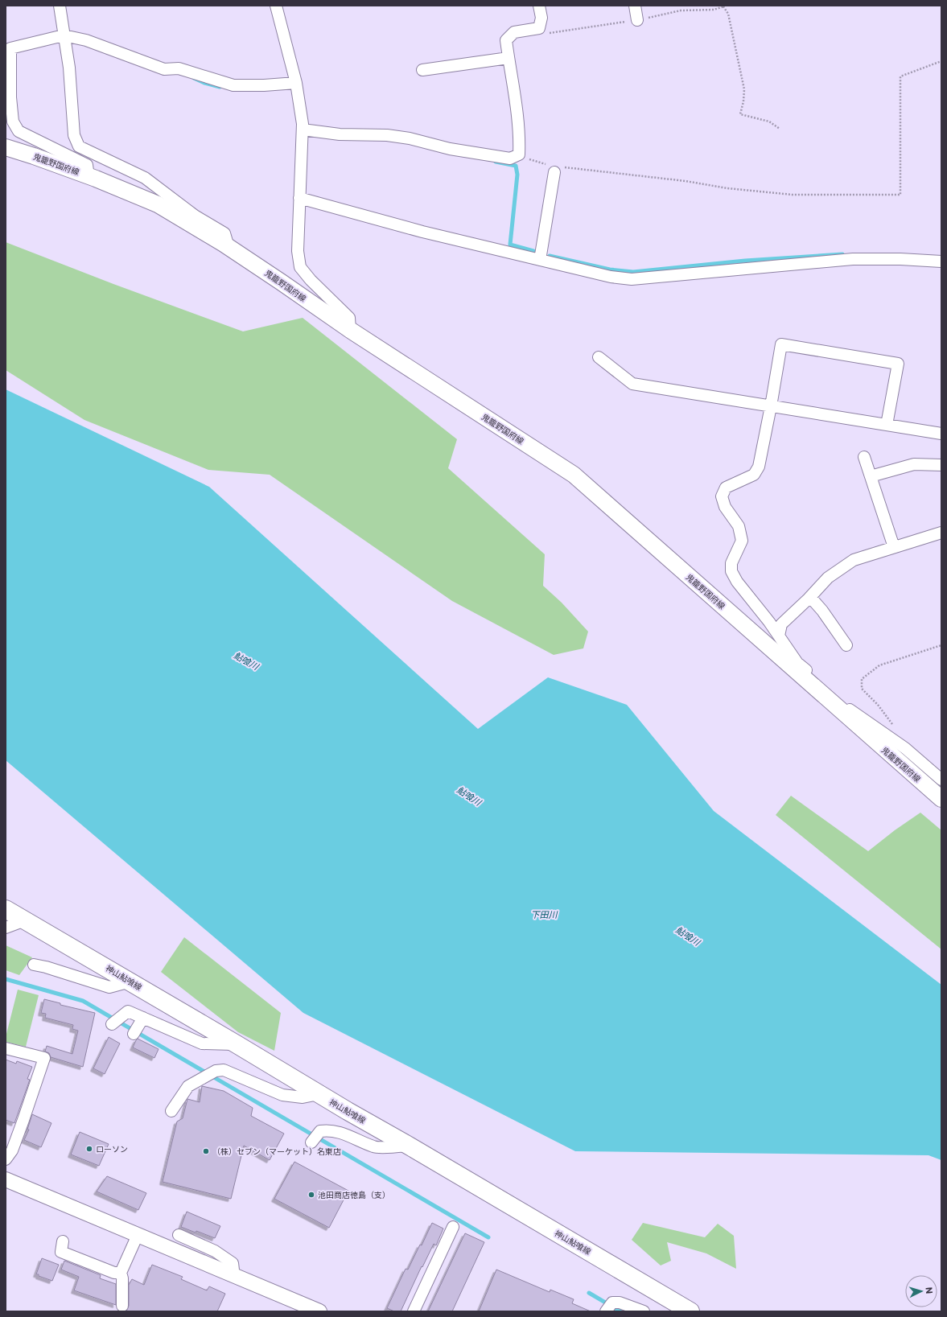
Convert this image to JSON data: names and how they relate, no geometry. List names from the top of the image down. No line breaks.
{"streets":{"main road":["鬼籠野国府線","神山鮎喰線"]},"water":["鮎喰川","下田川"],"places":["ローソン","（株）セブン（マーケット）名東店","池田商店徳島（支）"],"north":"right"}
